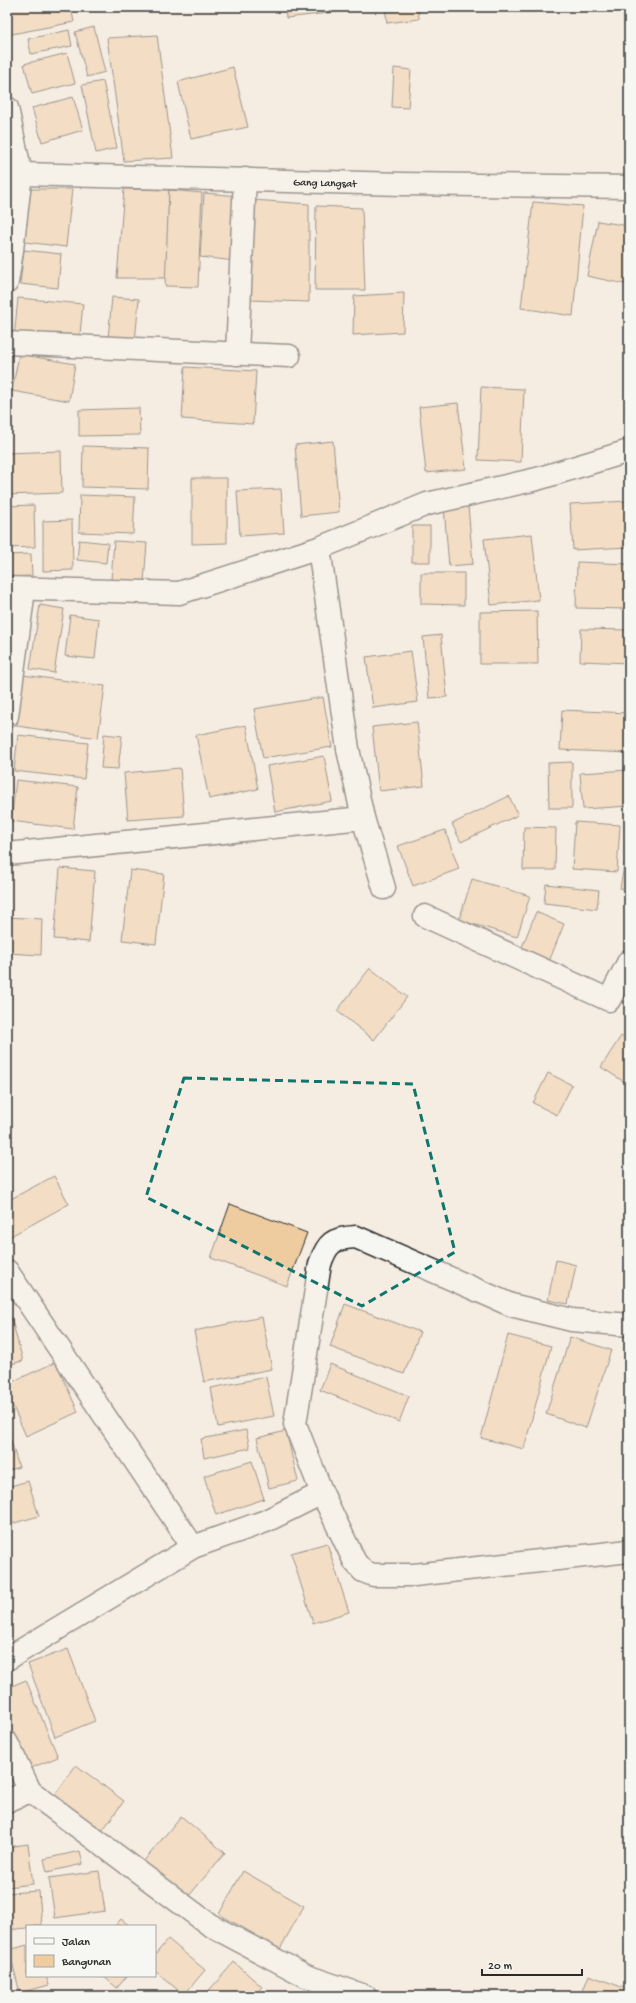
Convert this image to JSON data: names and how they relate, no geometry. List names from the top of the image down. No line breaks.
{"streets":{"street":["Gang Langsat"]},"legend":["Jalan","Bangunan"],"scale_bar":"20 m"}
